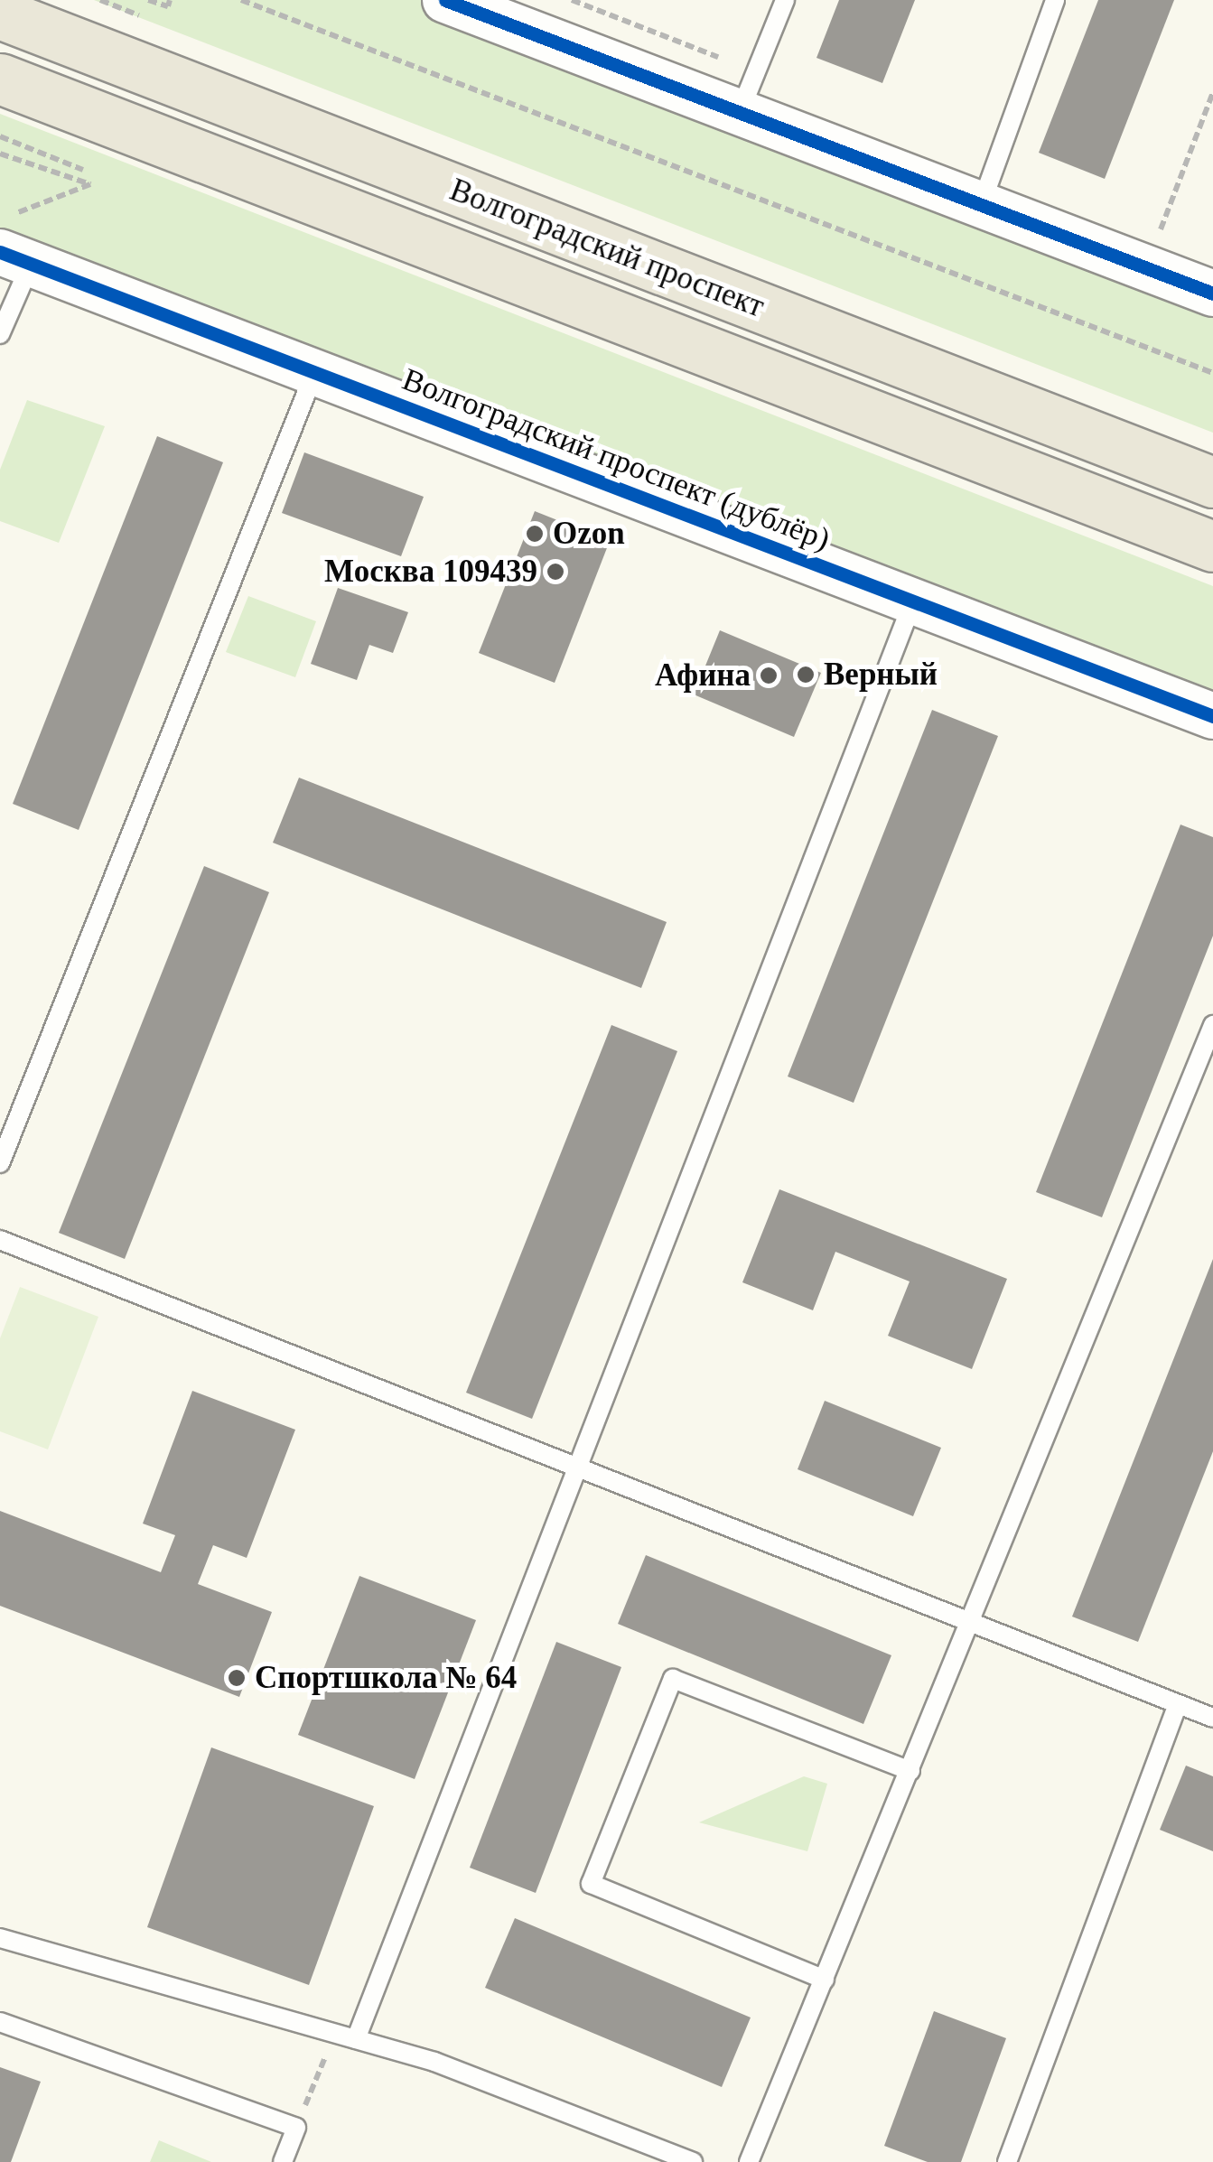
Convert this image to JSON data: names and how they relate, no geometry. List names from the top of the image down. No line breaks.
{"streets":{"main road":["Волгоградский проспект"],"street":["Волгоградский проспект (дублёр)"]},"places":["Ozon","Москва 109439","Верный","Афина","Спортшкола № 64"]}
